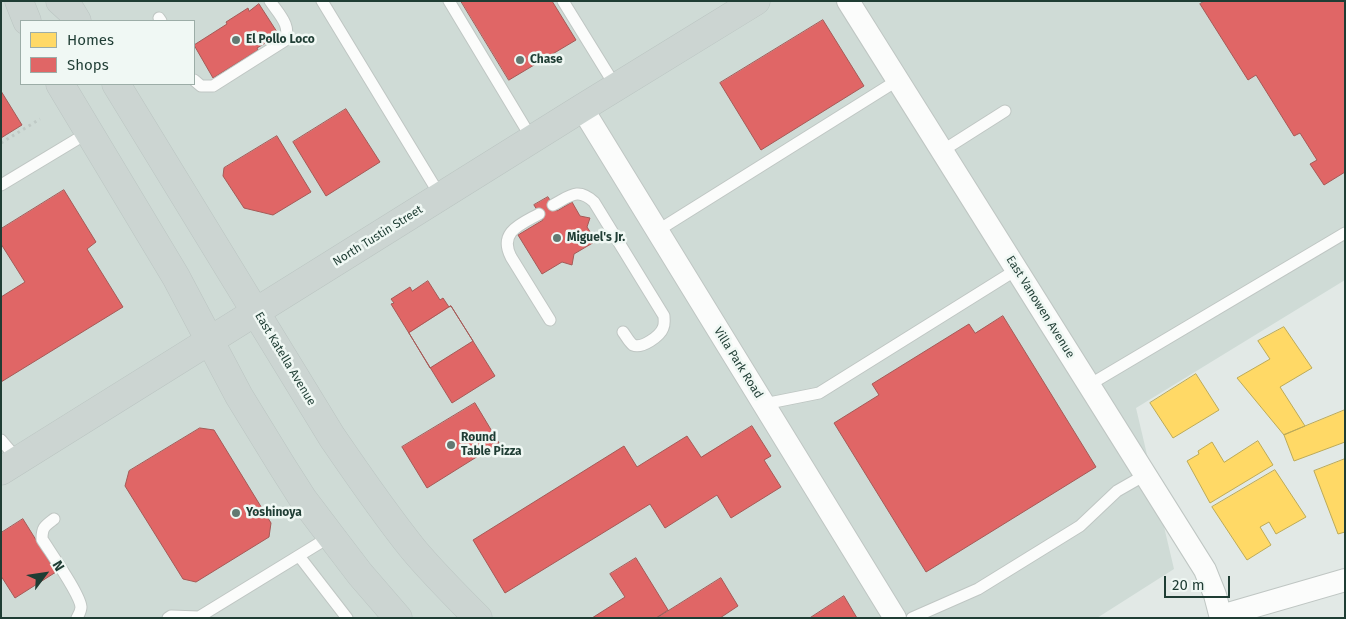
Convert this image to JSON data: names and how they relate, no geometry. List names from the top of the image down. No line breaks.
{"streets":{"main road":["North Tustin Street","East Katella Avenue"],"street":["East Vanowen Avenue","Villa Park Road"]},"crossings":[["North Tustin Street","East Katella Avenue"],["North Tustin Street","Villa Park Road"]],"places":["El Pollo Loco","Chase","Miguel's Jr.","Round Table Pizza","Yoshinoya"],"legend":["Homes","Shops"],"scale_bar":"20 m","north":"top right"}
